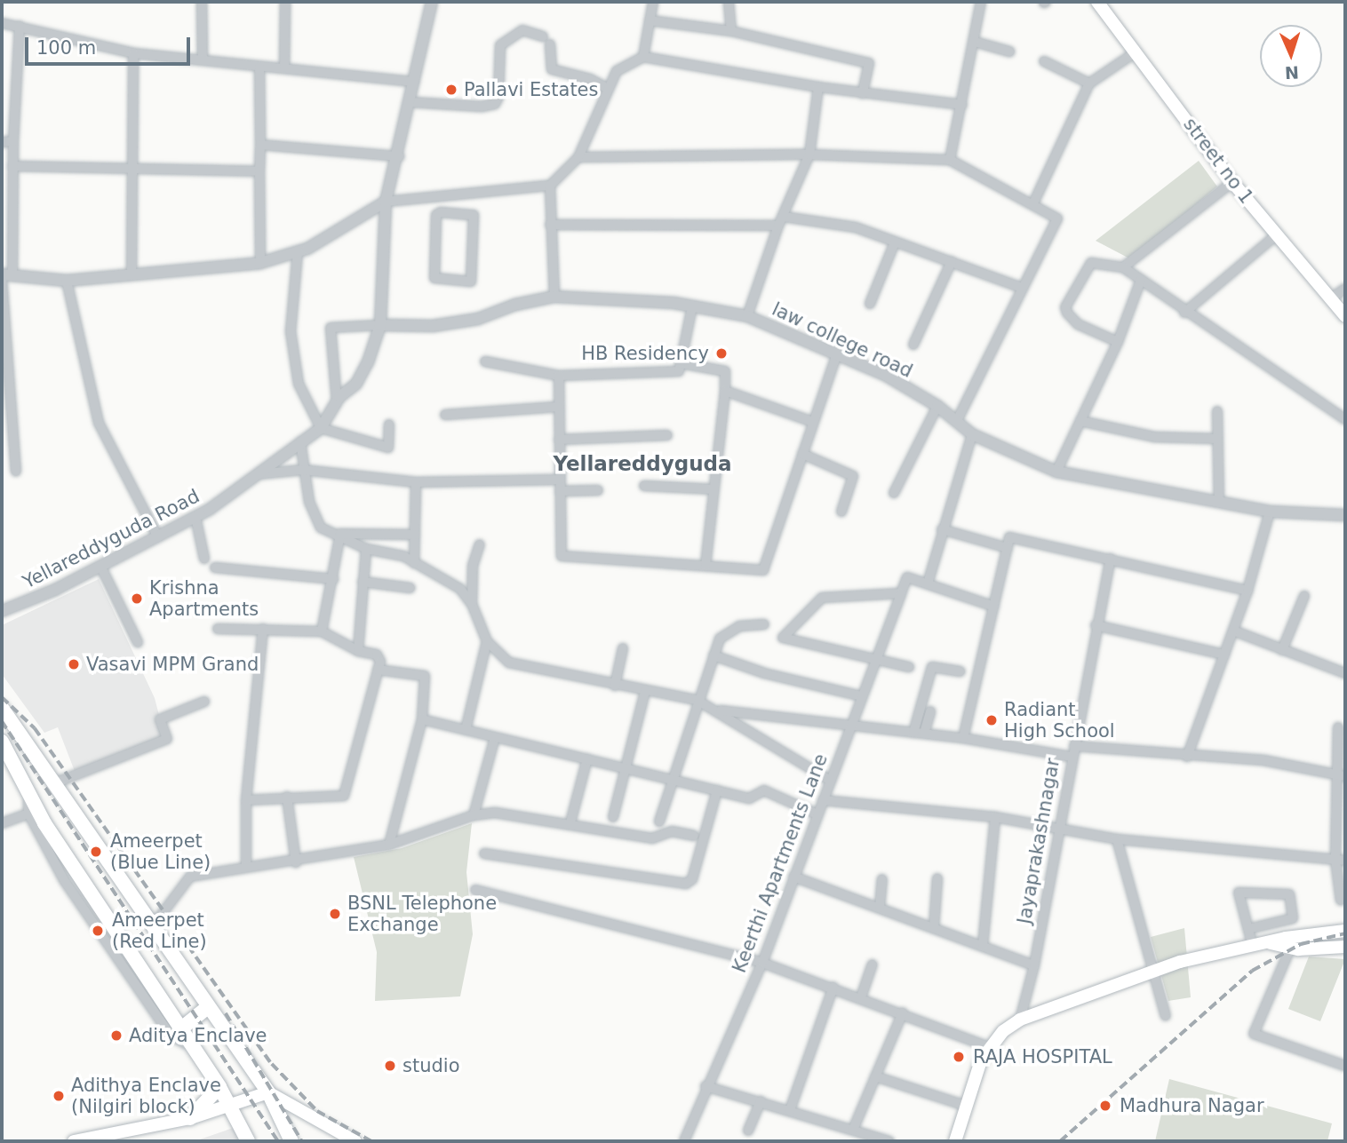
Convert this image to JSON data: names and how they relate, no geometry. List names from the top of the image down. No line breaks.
{"streets":{"main road":["street no 1"],"street":["law college road","Yellareddyguda Road","Jayaprakashnagar","Keerthi Apartments Lane"]},"crossings":[["law college road","Yellareddyguda Road"]],"districts":["Yellareddyguda"],"places":["Pallavi Estates","HB Residency","Krishna Apartments","Vasavi MPM Grand","Radiant High School","Ameerpet (Blue Line)","BSNL Telephone Exchange","Ameerpet (Red Line)","Aditya Enclave","RAJA HOSPITAL","studio","Adithya Enclave (Nilgiri block)","Madhura Nagar"],"scale_bar":"100 m","north":"bottom"}
